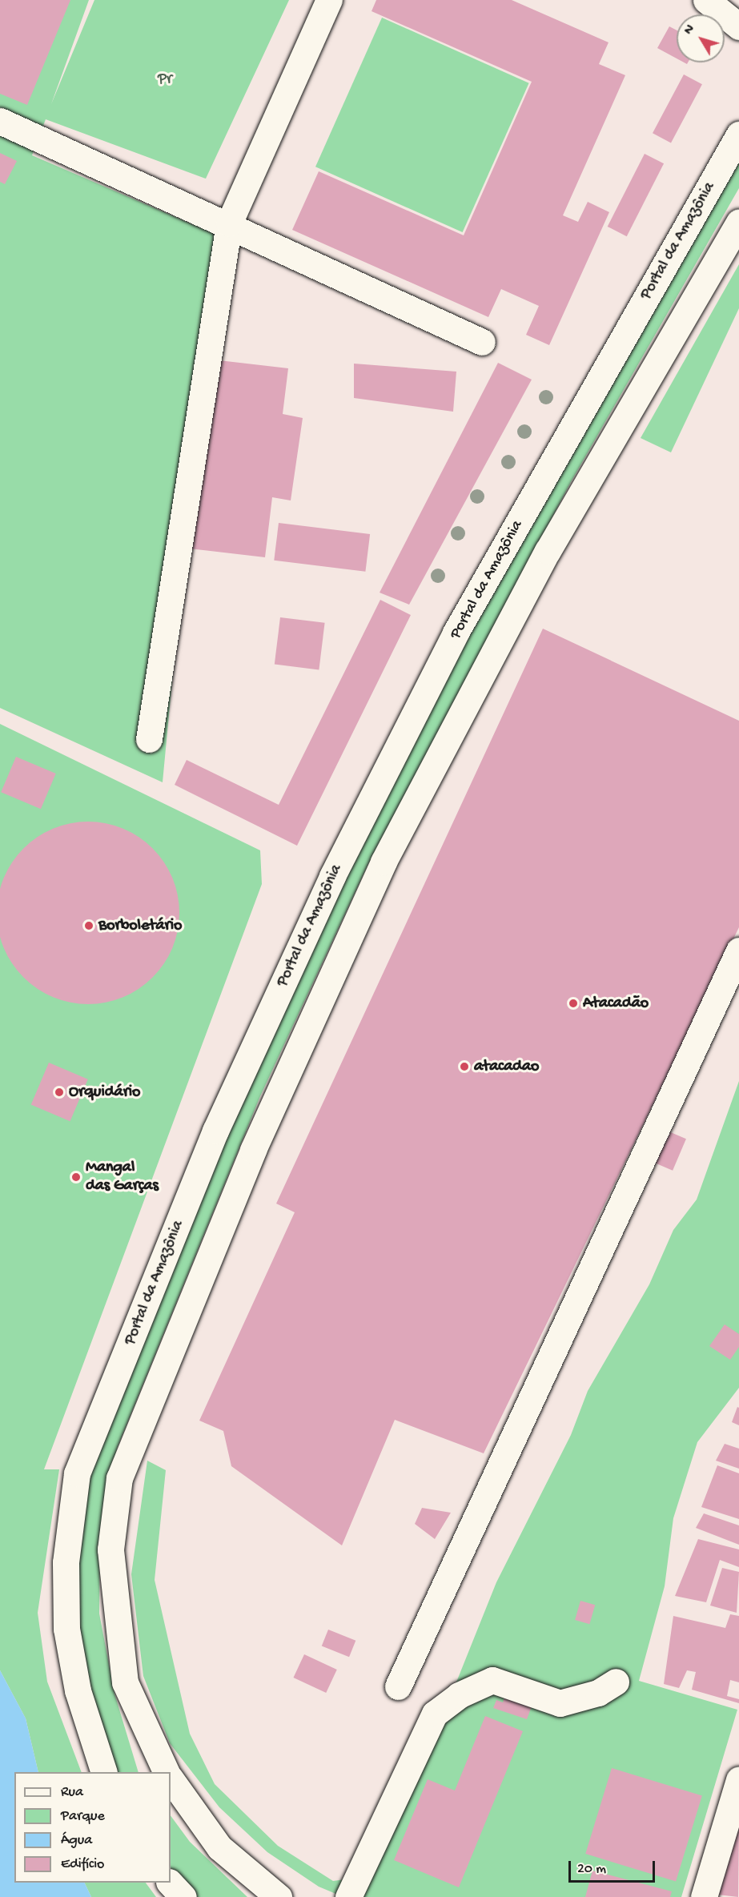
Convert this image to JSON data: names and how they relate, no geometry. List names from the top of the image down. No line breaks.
{"streets":{"street":["Portal da Amazônia"]},"parks":["Pr"],"places":["Borboletário","Atacadão","atacadao","Orquidário","Mangal das Garças"],"legend":["Rua","Parque","Água","Edifício"],"scale_bar":"20 m","north":"top left"}
